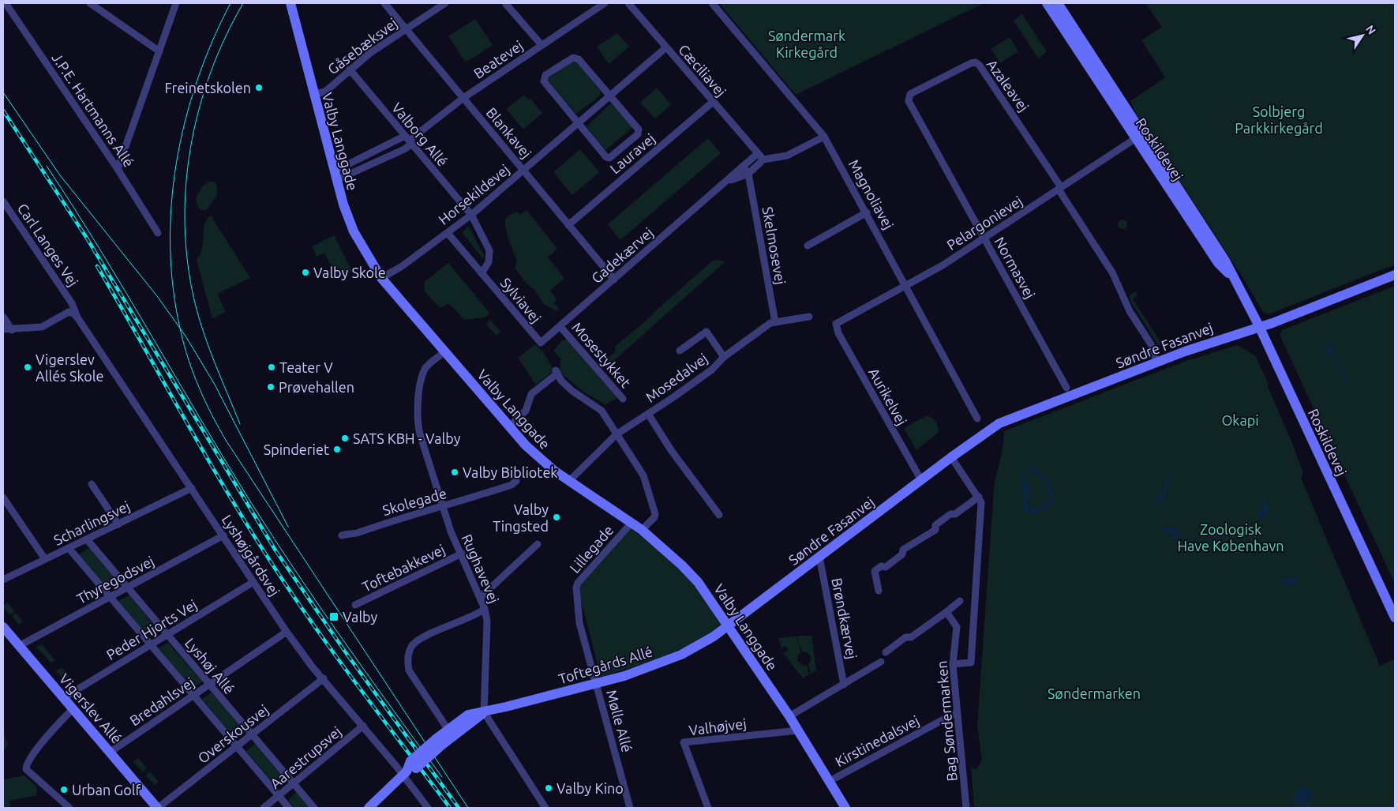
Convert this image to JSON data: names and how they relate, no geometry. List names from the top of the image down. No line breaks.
{"streets":{"street":["Gåsebæksvej","Beatevej","Cæciliavej","Azaleavej","J.P.E. Hartmanns Allé","Blankavej","Valborg Allé","Valby Langgade","Roskildevej","Lauravej","Horsekildevej","Magnoliavej","Pelargonievej","Carl Langes Vej","Skelmosevej","Gadekærvej","Normasvej","Sylviavej","Søndre Fasanvej","Mosestykket","Mosedalvej","Aurikelvej","Skolegade","Scharlingsvej","Lillegade","Lyshøjgårdsvej","Toftebakkevej","Rughavevej","Thyregodsvej","Brøndkærvej","Peder Hjorts Vej","Toftegårds Allé","Lyshøj Allé","Bredahlsvej","Vigerslev Allé","Mølle Allé","Bag Søndermarken","Valhøjvej","Overskousvej","Kirstinedalsvej","Aarestrupsvej"]},"crossings":[["Gåsebæksvej","Blankavej"],["Gåsebæksvej","Valborg Allé"],["Gåsebæksvej","Valby Langgade"],["Beatevej","Blankavej"],["Beatevej","Valborg Allé"],["Beatevej","Valby Langgade"],["Cæciliavej","Lauravej"],["Cæciliavej","Horsekildevej"],["Cæciliavej","Gadekærvej"],["Azaleavej","Pelargonievej"],["Azaleavej","Normasvej"],["Azaleavej","Søndre Fasanvej"],["Blankavej","Lauravej"],["Blankavej","Horsekildevej"],["Blankavej","Gadekærvej"],["Valborg Allé","Horsekildevej"],["Valborg Allé","Sylviavej"],["Valby Langgade","Horsekildevej"],["Valby Langgade","Søndre Fasanvej"],["Valby Langgade","Mosedalvej"],["Valby Langgade","Lillegade"],["Valby Langgade","Rughavevej"],["Valby Langgade","Toftegårds Allé"],["Valby Langgade","Valhøjvej"],["Valby Langgade","Kirstinedalsvej"],["Roskildevej","Pelargonievej"],["Roskildevej","Søndre Fasanvej"],["Horsekildevej","Sylviavej"],["Magnoliavej","Pelargonievej"],["Pelargonievej","Normasvej"],["Pelargonievej","Aurikelvej"],["Carl Langes Vej","Lyshøjgårdsvej"],["Skelmosevej","Gadekærvej"],["Skelmosevej","Mosedalvej"],["Gadekærvej","Sylviavej"],["Gadekærvej","Mosestykket"],["Søndre Fasanvej","Aurikelvej"],["Søndre Fasanvej","Brøndkærvej"],["Søndre Fasanvej","Toftegårds Allé"],["Skolegade","Rughavevej"],["Scharlingsvej","Lyshøjgårdsvej"],["Scharlingsvej","Lyshøj Allé"],["Lillegade","Mølle Allé"],["Lyshøjgårdsvej","Thyregodsvej"],["Lyshøjgårdsvej","Peder Hjorts Vej"],["Lyshøjgårdsvej","Toftegårds Allé"],["Lyshøjgårdsvej","Bredahlsvej"],["Lyshøjgårdsvej","Overskousvej"],["Lyshøjgårdsvej","Aarestrupsvej"],["Toftebakkevej","Rughavevej"],["Rughavevej","Toftegårds Allé"],["Thyregodsvej","Lyshøj Allé"],["Thyregodsvej","Vigerslev Allé"],["Peder Hjorts Vej","Lyshøj Allé"],["Peder Hjorts Vej","Vigerslev Allé"],["Toftegårds Allé","Mølle Allé"],["Lyshøj Allé","Bredahlsvej"],["Lyshøj Allé","Overskousvej"],["Lyshøj Allé","Aarestrupsvej"],["Bredahlsvej","Vigerslev Allé"],["Vigerslev Allé","Overskousvej"],["Bag Søndermarken","Kirstinedalsvej"]],"parks":["Søndermark Kirkegård","Solbjerg Parkkirkegård","Okapi","Zoologisk Have København","Søndermarken"],"places":{"other":["Freinetskolen","Valby Skole","Vigerslev Allés Skole","Teater V","Prøvehallen","SATS KBH - Valby","Spinderiet","Valby Bibliotek","Valby Tingsted","Valby Kino","Urban Golf"],"transit":["Valby"]},"north":"top right"}
